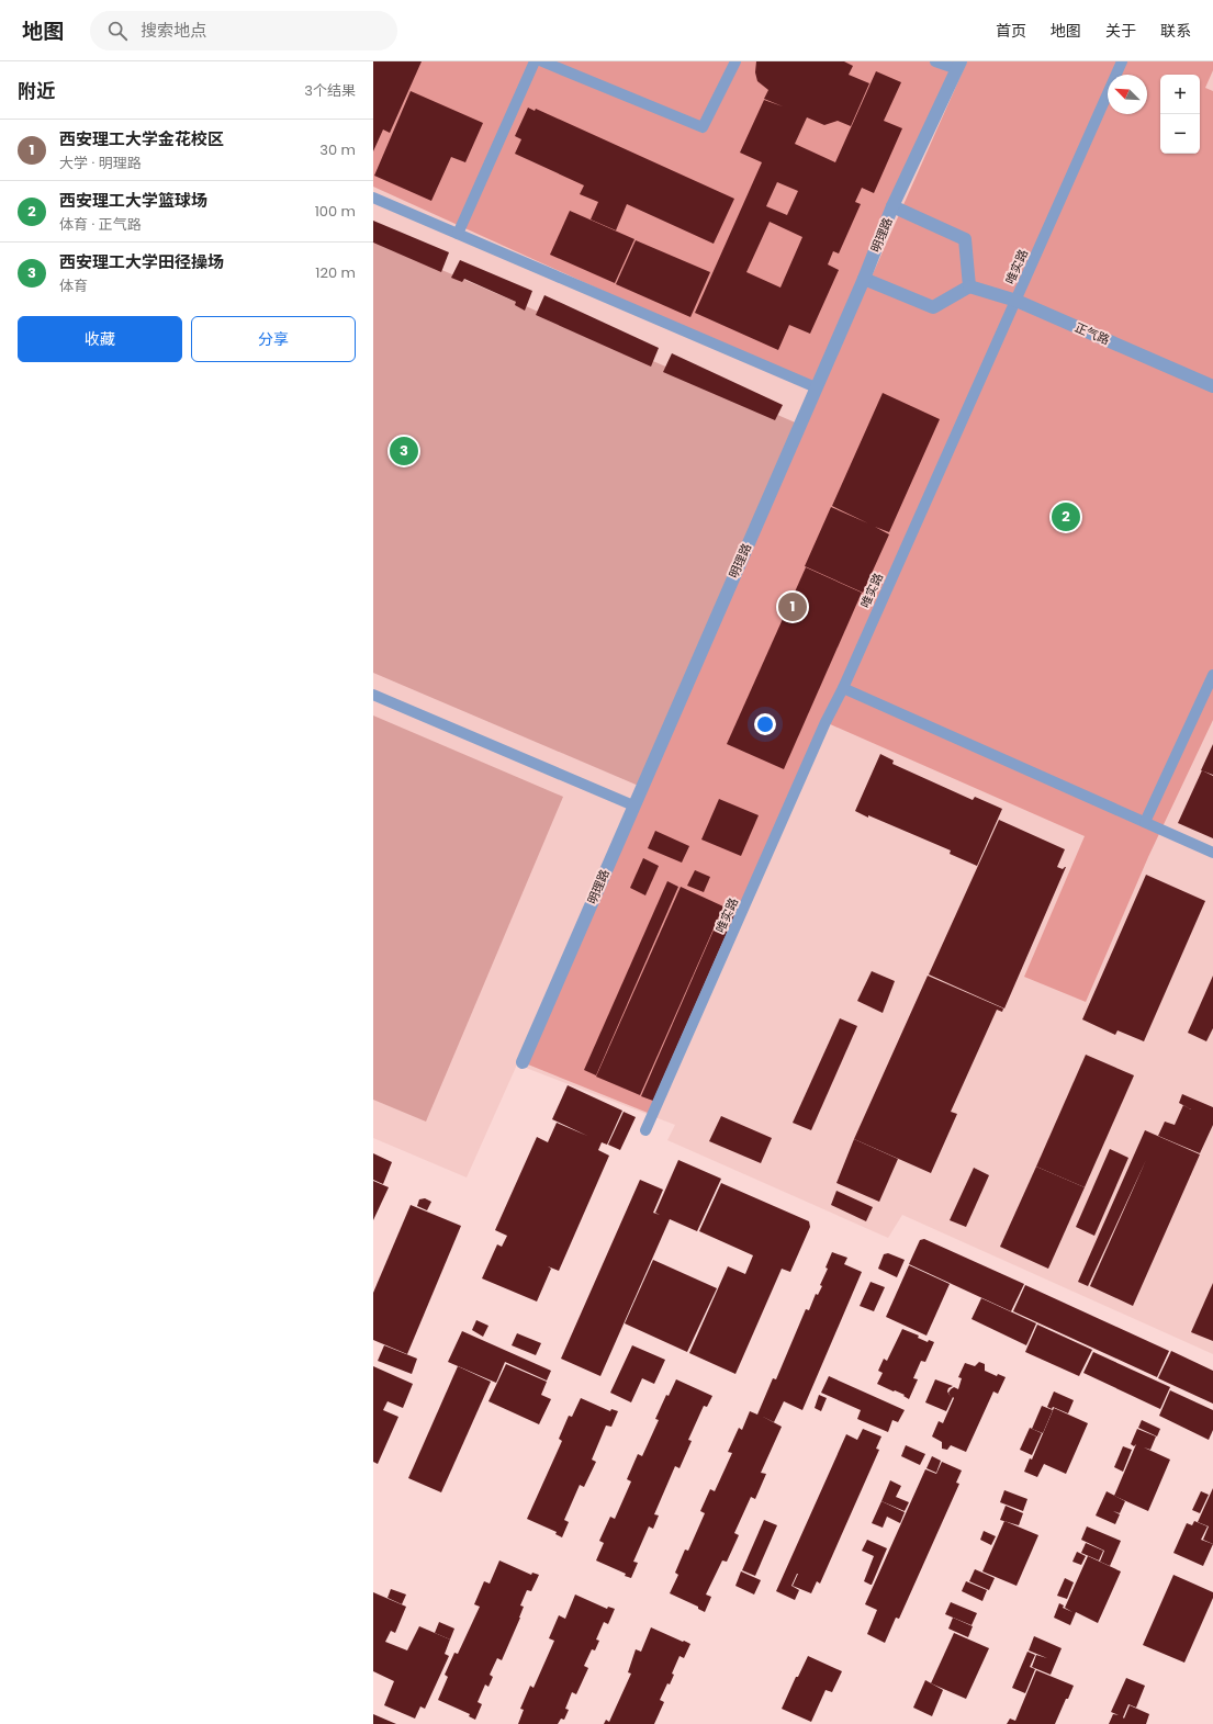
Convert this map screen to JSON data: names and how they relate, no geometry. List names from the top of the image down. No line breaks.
{"streets":{"street":["明理路","正气路"],"lane":["唯实路"]},"crossings":[["唯实路","正气路"]],"north":"top left","page":{"header":"地图","search":"搜索地点","nav":["首页","地图","关于","联系"],"heading":["附近","3个结果"],"map_buttons":["+","−"],"list":[{"mark":"1","name":"西安理工大学金花校区","note":"大学 · 明理路","value":"30 m"},{"mark":"2","name":"西安理工大学篮球场","note":"体育 · 正气路","value":"100 m"},{"mark":"3","name":"西安理工大学田径操场","note":"体育","value":"120 m"}],"buttons":["收藏","分享"],"pins":["3","2","1"]}}
